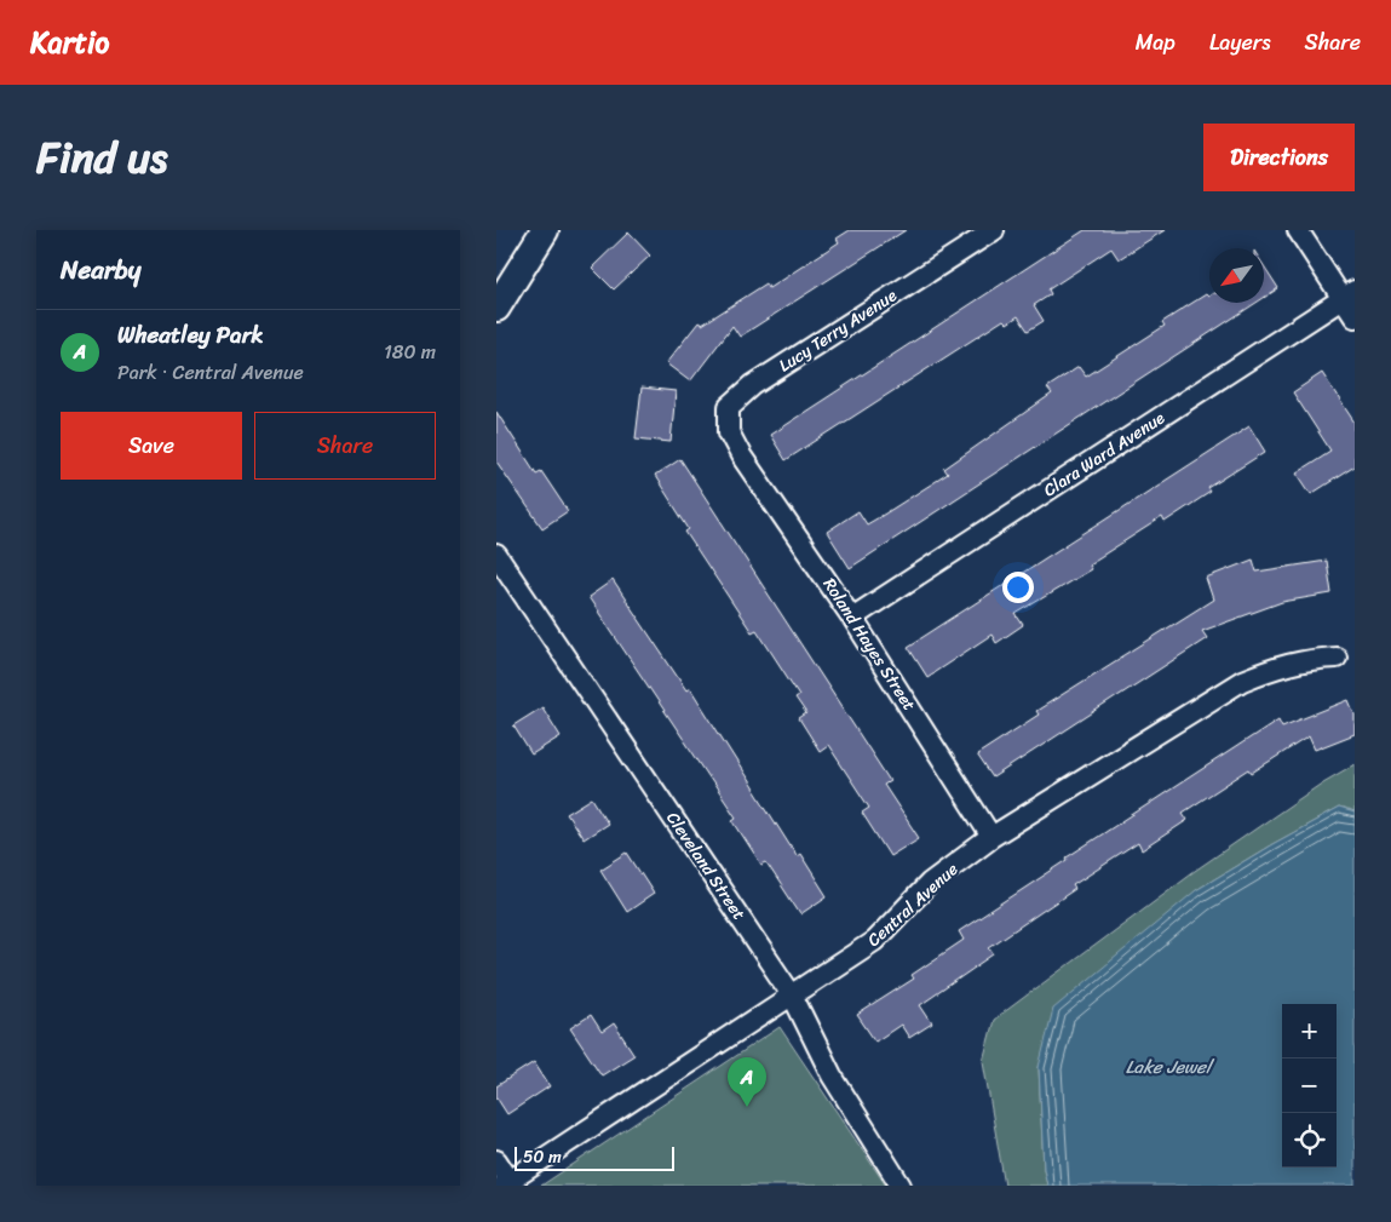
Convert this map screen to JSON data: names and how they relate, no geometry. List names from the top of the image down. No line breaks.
{"streets":{"street":["Lucy Terry Avenue","Clara Ward Avenue","Roland Hayes Street","Cleveland Street","Central Avenue"]},"crossings":[["Lucy Terry Avenue","Roland Hayes Street"],["Clara Ward Avenue","Roland Hayes Street"],["Roland Hayes Street","Central Avenue"],["Cleveland Street","Central Avenue"]],"water":["Lake Jewel"],"scale_bar":"50 m","north":"bottom left","page":{"header":"Kartio","nav":["Map","Layers","Share"],"title":"Find us","buttons":["Directions",["Save","Share"]],"heading":"Nearby","list":[{"mark":"A","name":"Wheatley Park","note":"Park · Central Avenue","value":"180 m"}],"map_buttons":["+","−"],"pins":"A","scale":"50 m"}}
